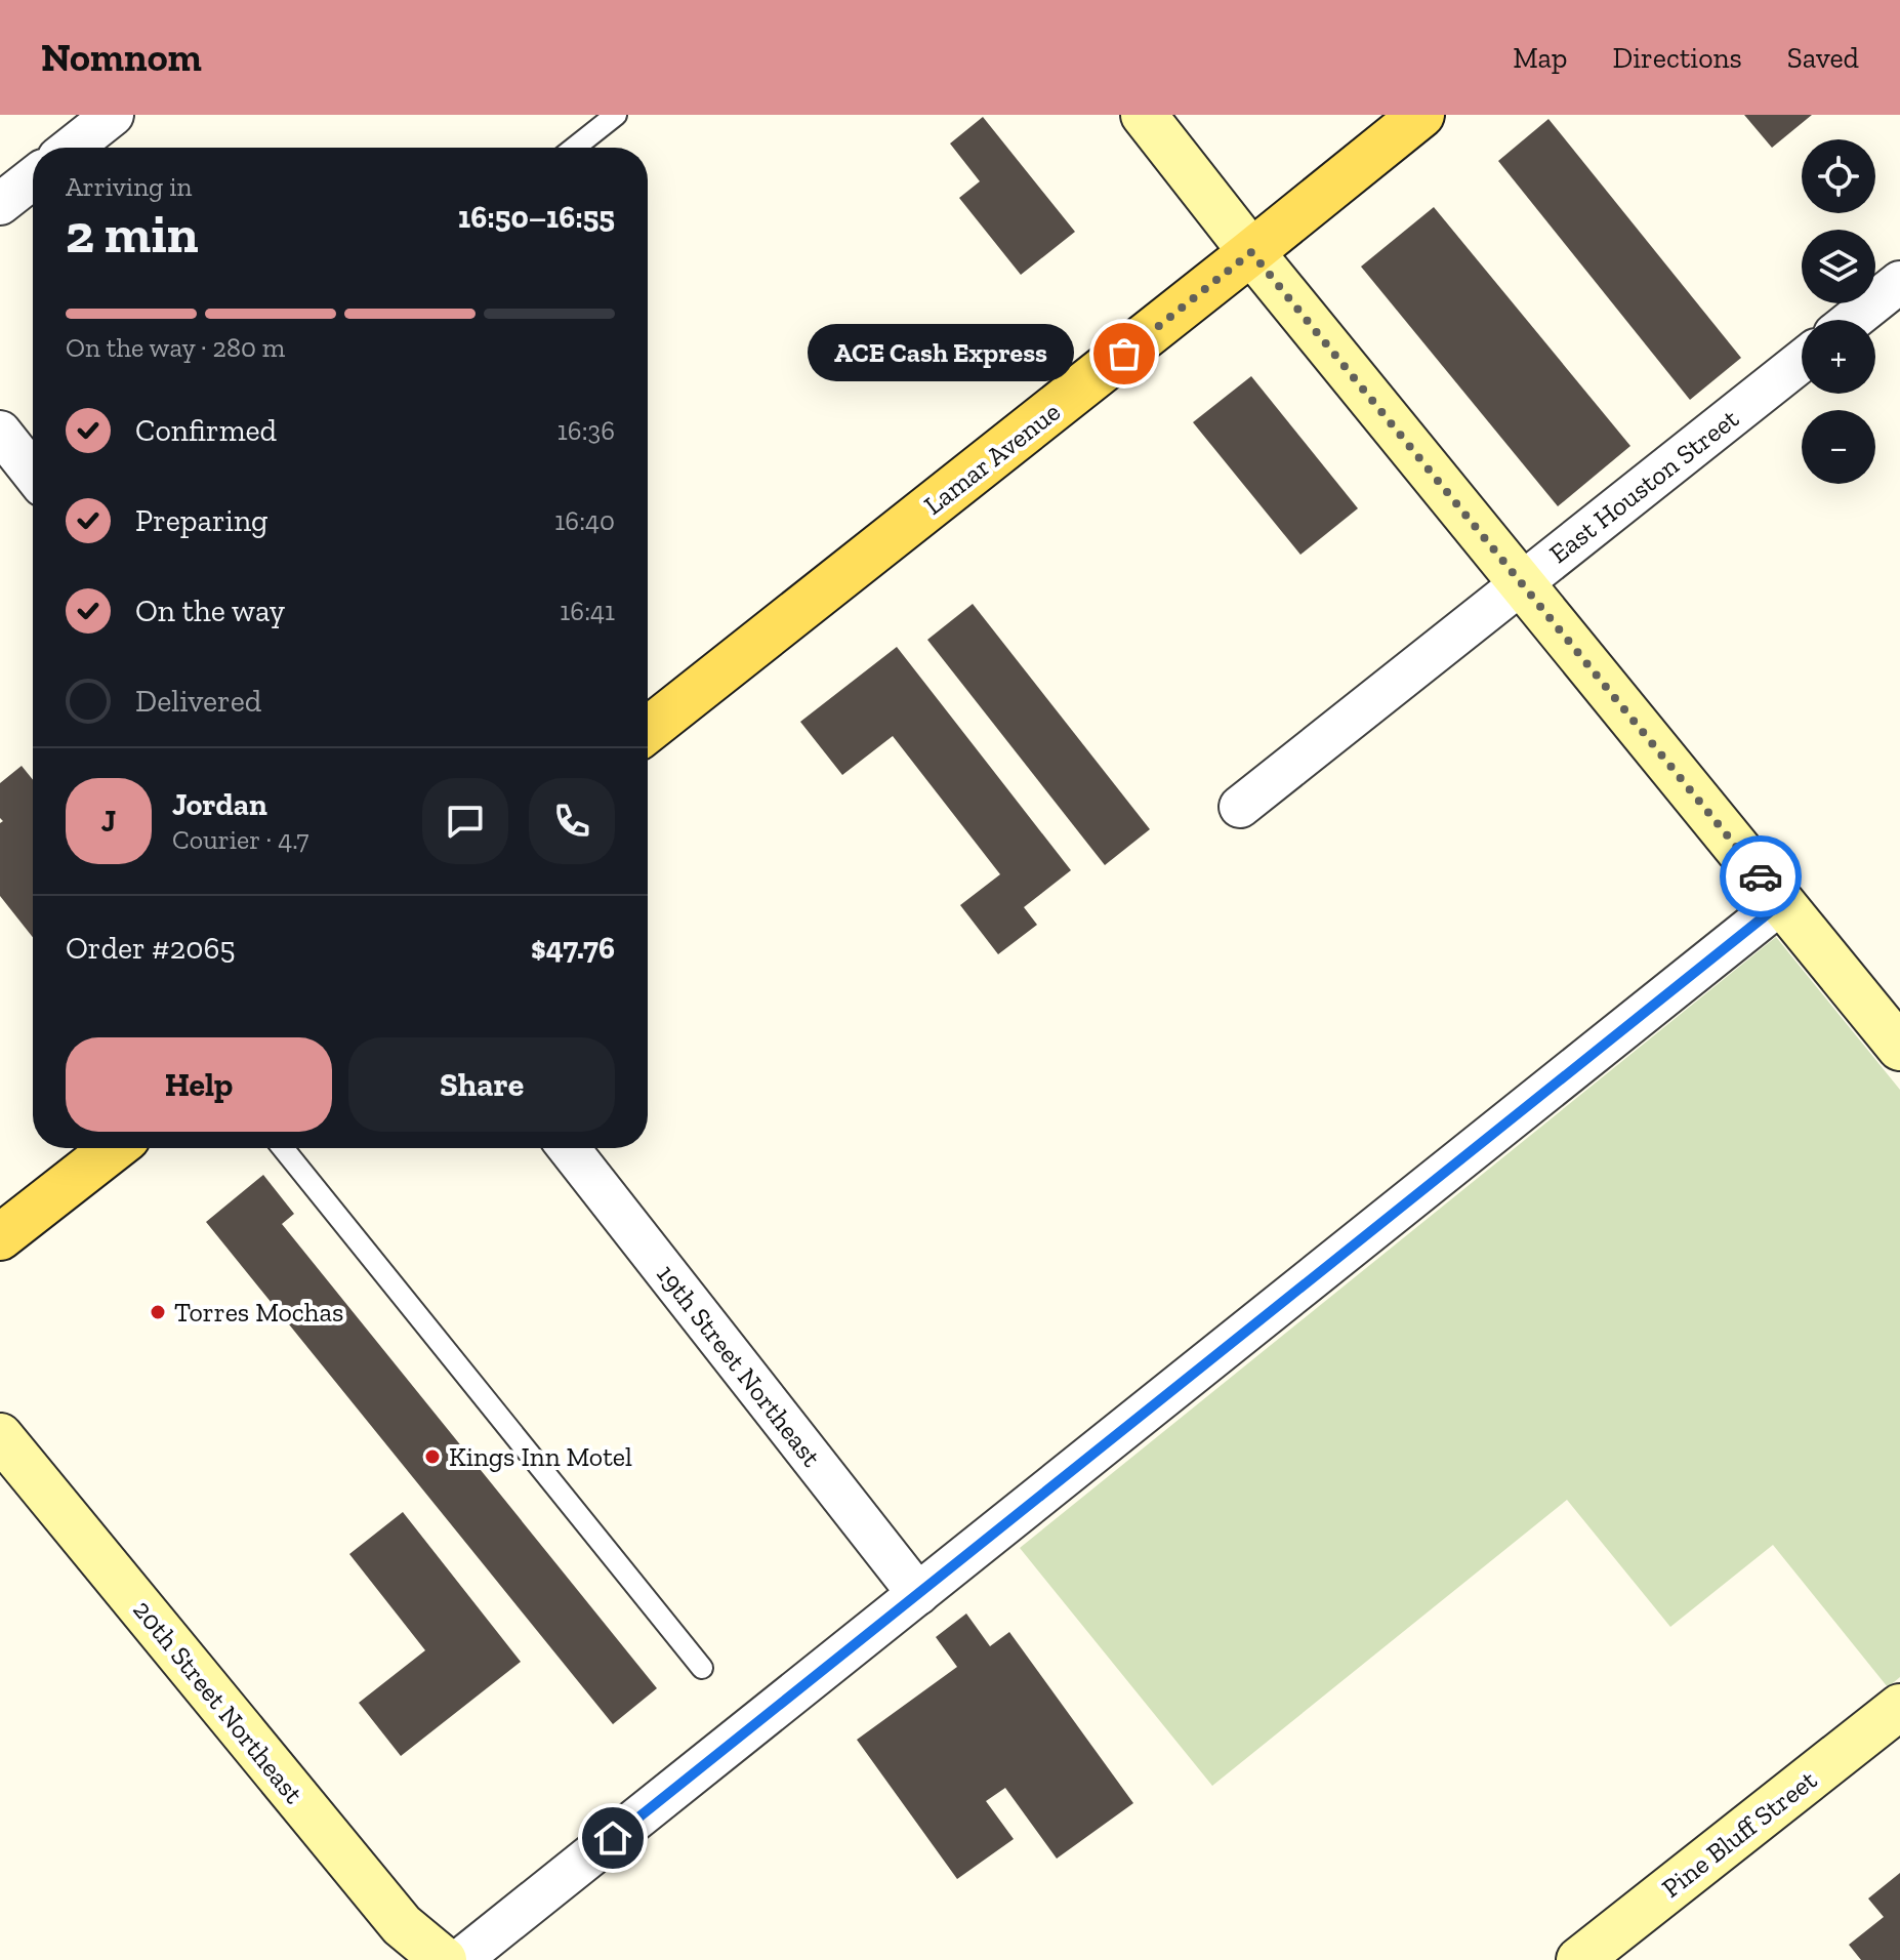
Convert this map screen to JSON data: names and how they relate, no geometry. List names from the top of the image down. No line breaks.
{"streets":{"main road":["Lamar Avenue"],"street":["East Houston Street","19th Street Northeast","20th Street Northeast","Pine Bluff Street"]},"places":["ACE Cash Express","Torres Mochas","Kings Inn Motel"],"page":{"header":"Nomnom","nav":["Map","Directions","Saved"],"map_buttons":["+","−"],"heading":["2 min","Arriving in","16:50–16:55"],"panel":["Jordan","Courier · 4.7","Order #2065","$47.76"],"bar":"On the way · 280 m","bubble":"ACE Cash Express","list":[["Confirmed","16:36"],["Preparing","16:40"],["On the way","16:41"],"Delivered"],"round":"J","buttons":["Help","Share"]}}
